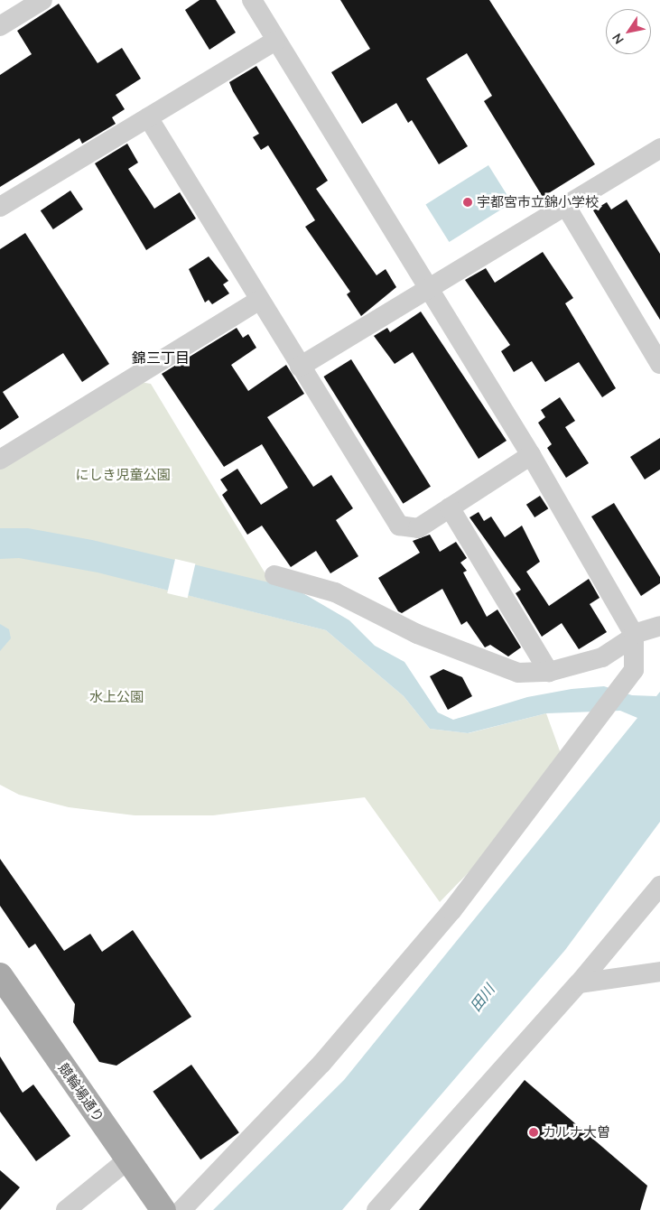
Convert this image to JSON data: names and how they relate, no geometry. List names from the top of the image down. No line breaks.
{"streets":{"main road":["競輪場通り"]},"districts":["錦三丁目"],"water":["田川"],"parks":["にしき児童公園","水上公園"],"places":["宇都宮市立錦小学校","カルナ大曽"],"north":"bottom left"}
